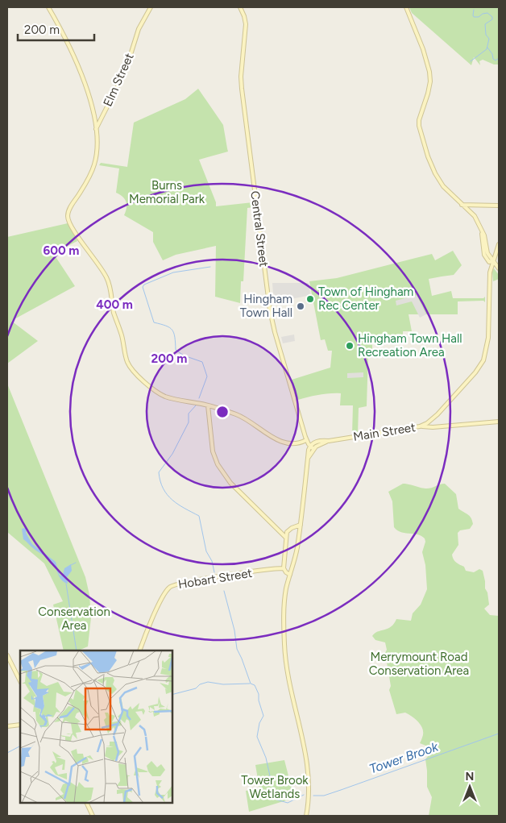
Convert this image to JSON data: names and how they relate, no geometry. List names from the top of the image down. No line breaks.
{"streets":{"main road":["Elm Street","Central Street","Main Street","Hobart Street"]},"crossings":[["Central Street","Main Street"]],"water":["Tower Brook"],"parks":["Burns Memorial Park","Conservation Area","Merrymount Road Conservation Area","Tower Brook Wetlands"],"places":["Town of Hingham Rec Center","Hingham Town Hall","Hingham Town Hall Recreation Area"],"scale_bar":"200 m","north":"top","rings":["600 m","400 m","200 m"]}
